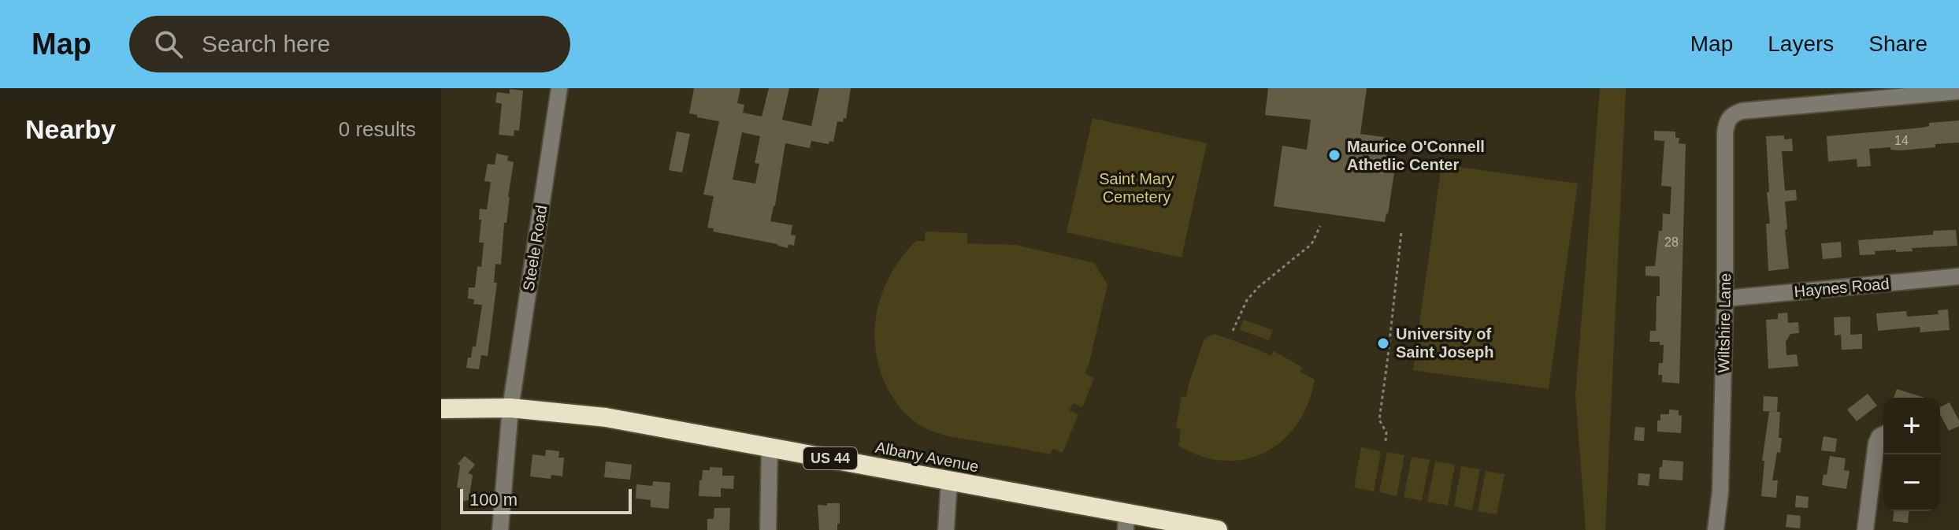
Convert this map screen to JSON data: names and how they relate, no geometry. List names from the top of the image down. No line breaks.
{"streets":{"highway":["Albany Avenue","US 44"],"street":["Steele Road","Haynes Road","Wiltshire Lane"]},"crossings":[["Steele Road","Albany Avenue"],["Haynes Road","Wiltshire Lane"]],"parks":["Saint Mary Cemetery"],"places":["Maurice O'Connell Athetlic Center","University of Saint Joseph"],"house_numbers":["14","28"],"scale_bar":"100 m","page":{"header":"Map","search":"Search here","nav":["Map","Layers","Share"],"heading":["Nearby","0 results"],"map_buttons":["+","−"],"scale":"100 m"}}
